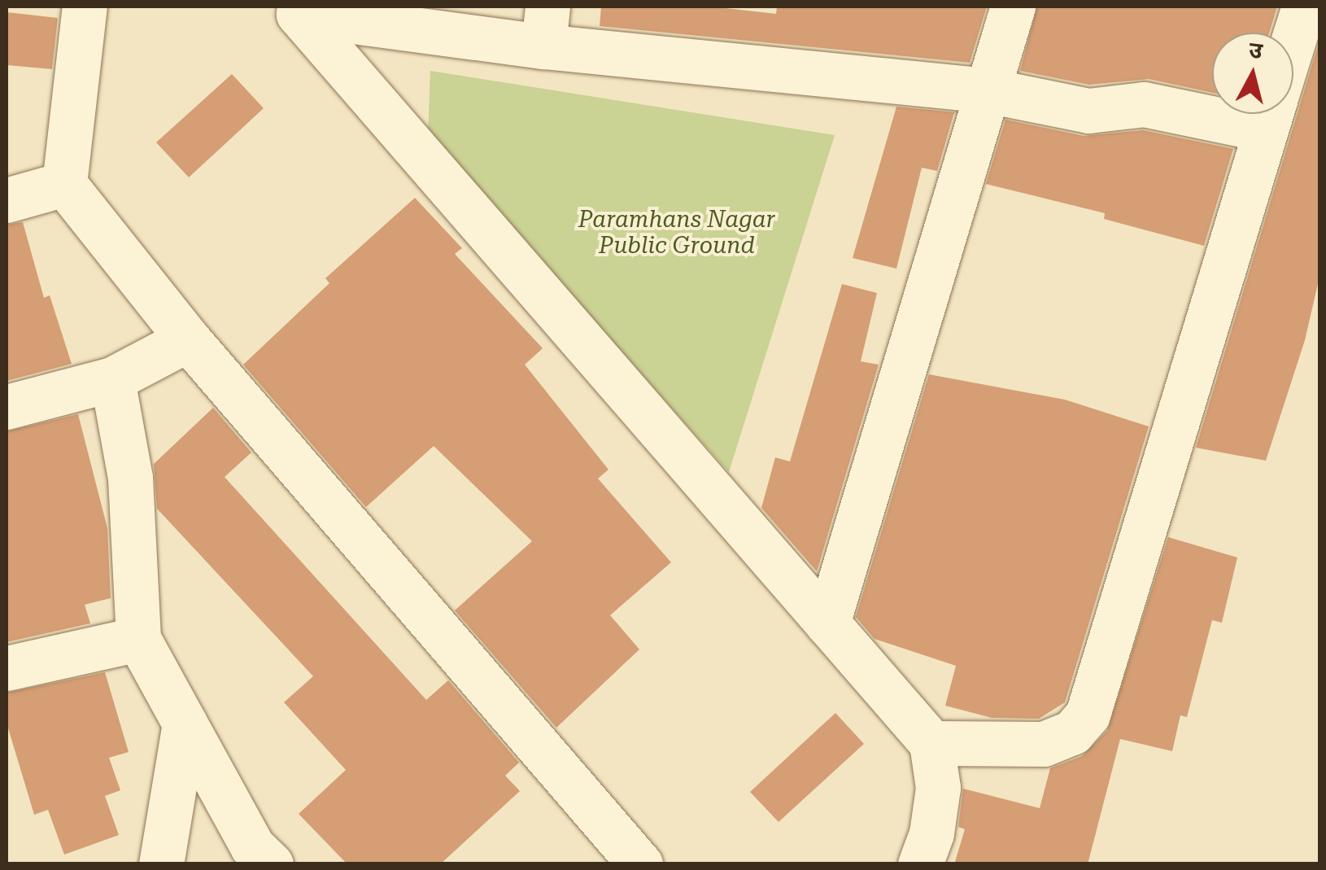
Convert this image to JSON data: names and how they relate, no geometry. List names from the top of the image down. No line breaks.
{"parks":["Paramhans Nagar Public Ground"],"north":"top"}
